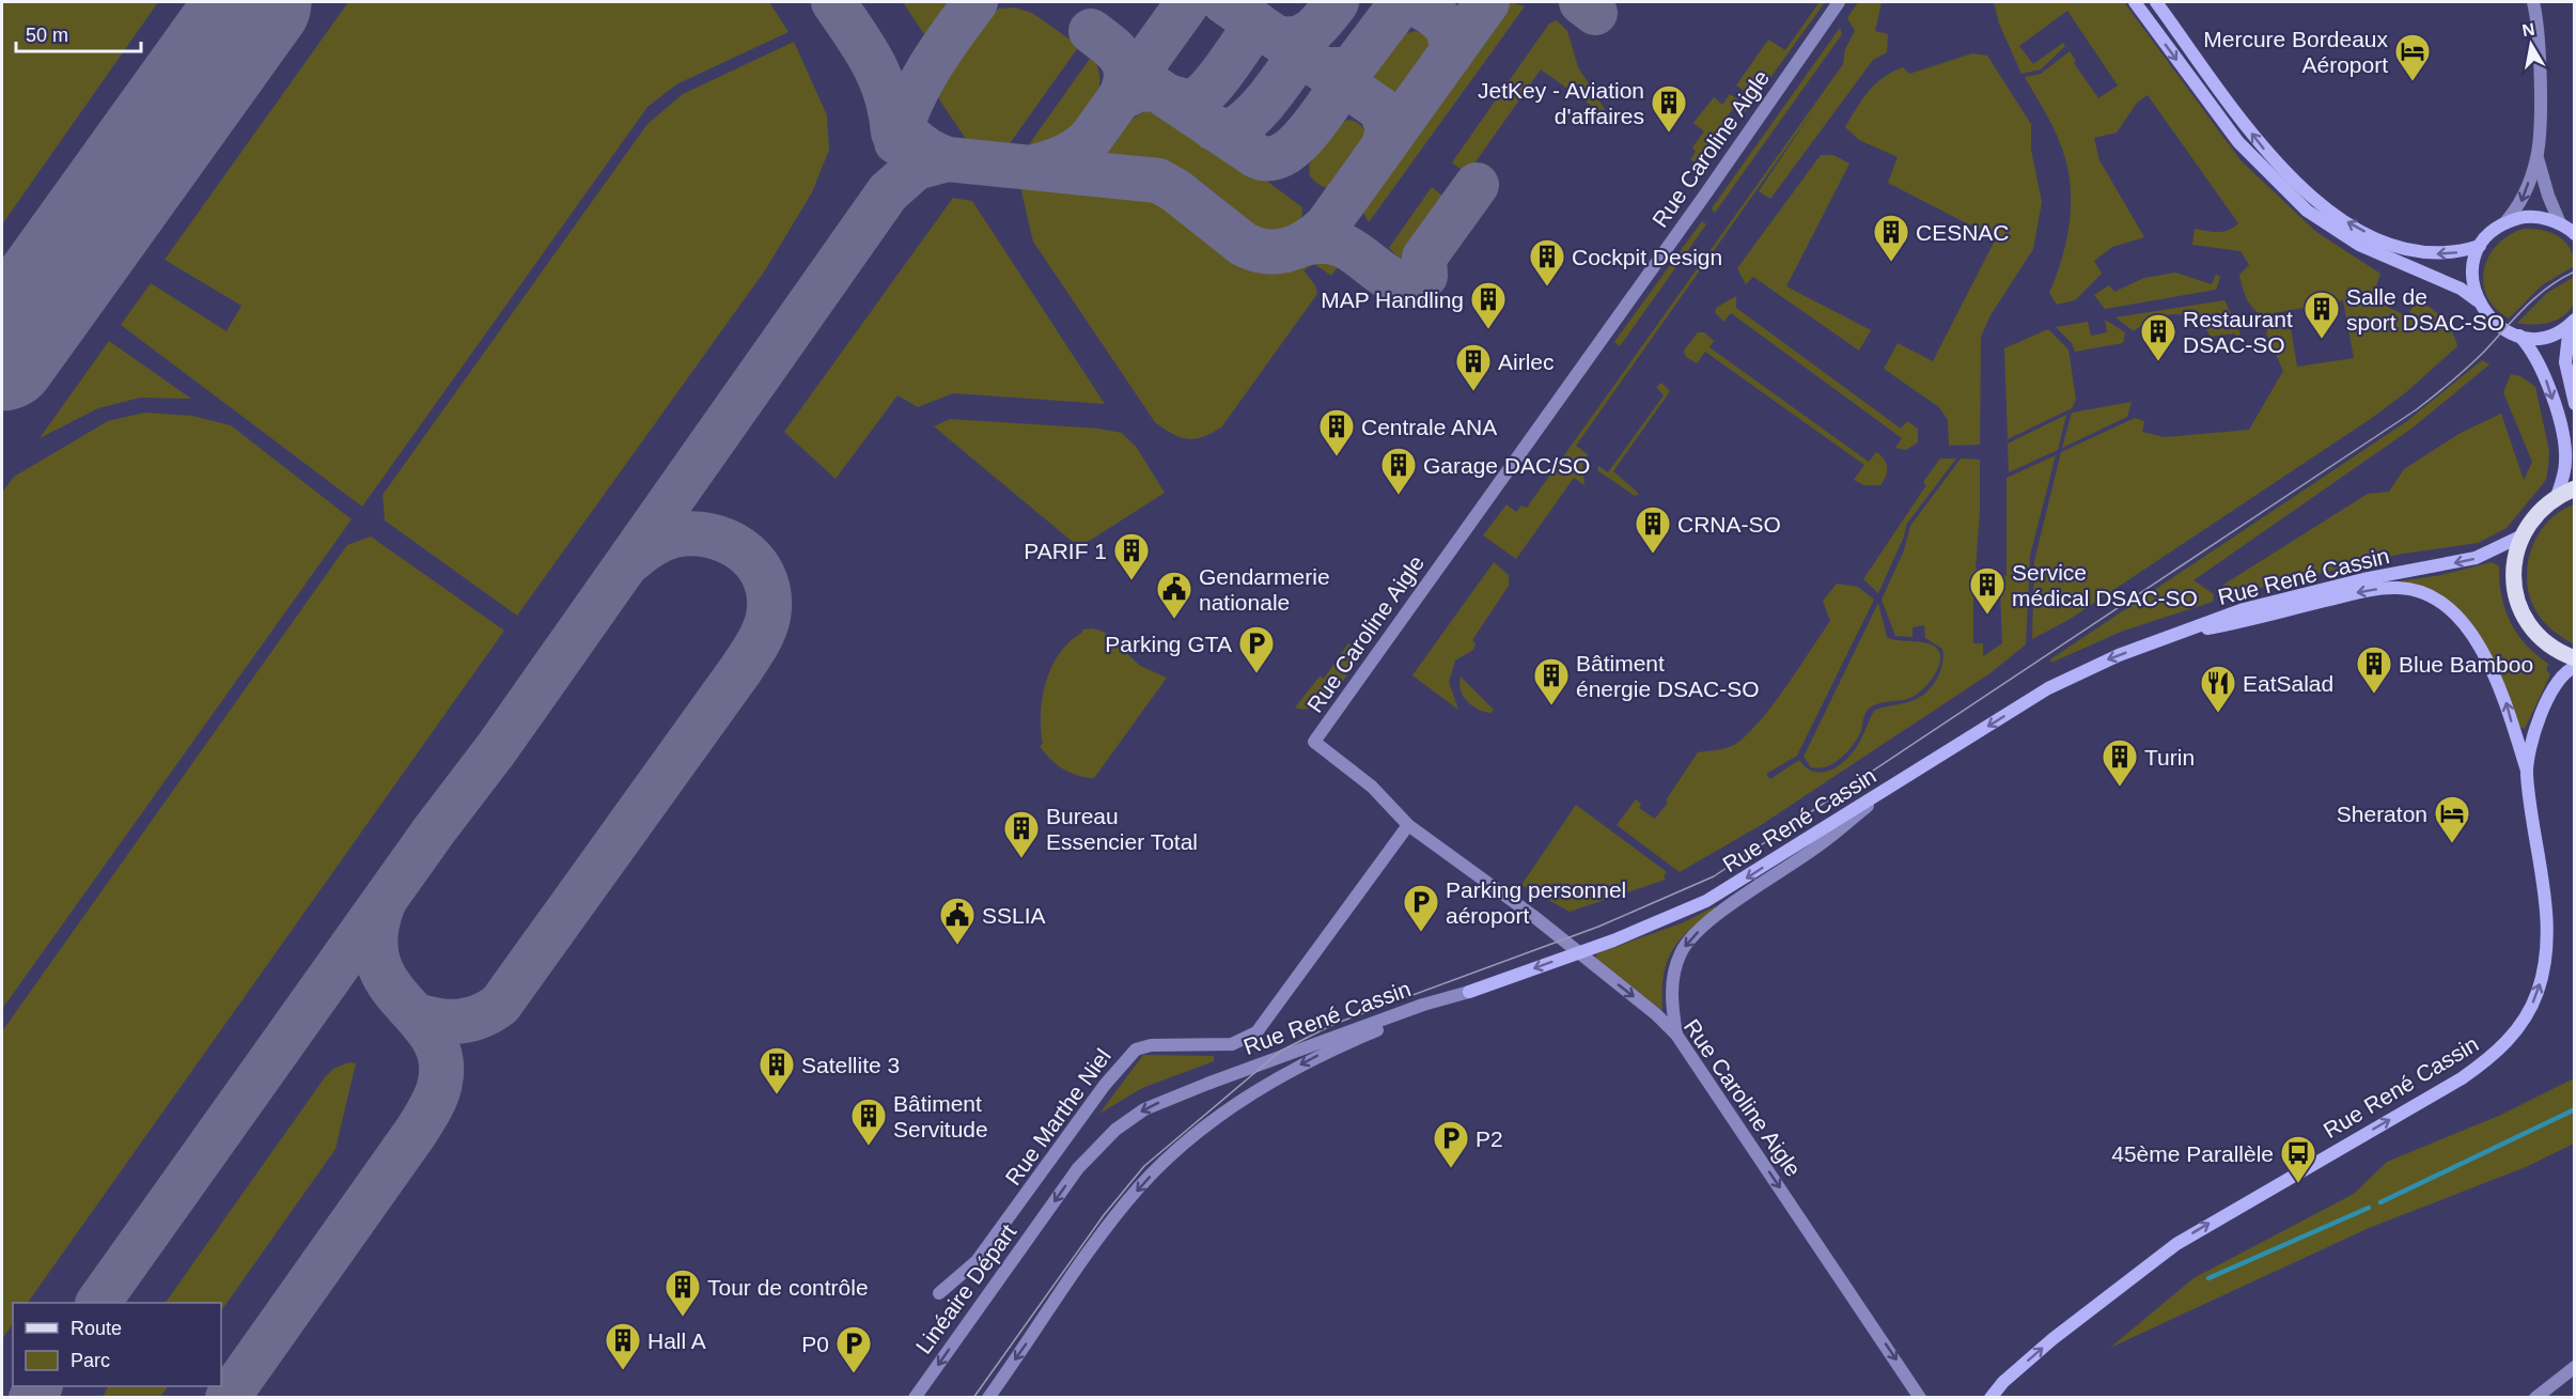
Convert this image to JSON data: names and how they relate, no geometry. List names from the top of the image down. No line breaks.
{"streets":{"street":["Rue Caroline Aigle","Rue René Cassin","Rue Marthe Niel","Linéaire Départ"]},"crossings":[["Rue Caroline Aigle","Rue René Cassin"],["Rue Caroline Aigle","Rue Marthe Niel"],["Rue René Cassin","Linéaire Départ"]],"places":{"hotel":["Mercure Bordeaux Aéroport","Sheraton"],"building":["JetKey - Aviation d'affaires","CESNAC","Cockpit Design","MAP Handling","Salle de sport DSAC-SO","Restaurant DSAC-SO","Airlec","Centrale ANA","Garage DAC/SO","CRNA-SO","PARIF 1","Service médical DSAC-SO","Blue Bamboo","Bâtiment énergie DSAC-SO","Turin","Bureau Essencier Total","Satellite 3","Bâtiment Servitude","Tour de contrôle","Hall A"],"public building":["Gendarmerie nationale","SSLIA"],"parking":["Parking GTA","Parking personnel aéroport","P2","P0"],"restaurant":["EatSalad"],"bus stop":["45ème Parallèle"]},"legend":["Route","Parc"],"scale_bar":"50 m","north":"top"}
